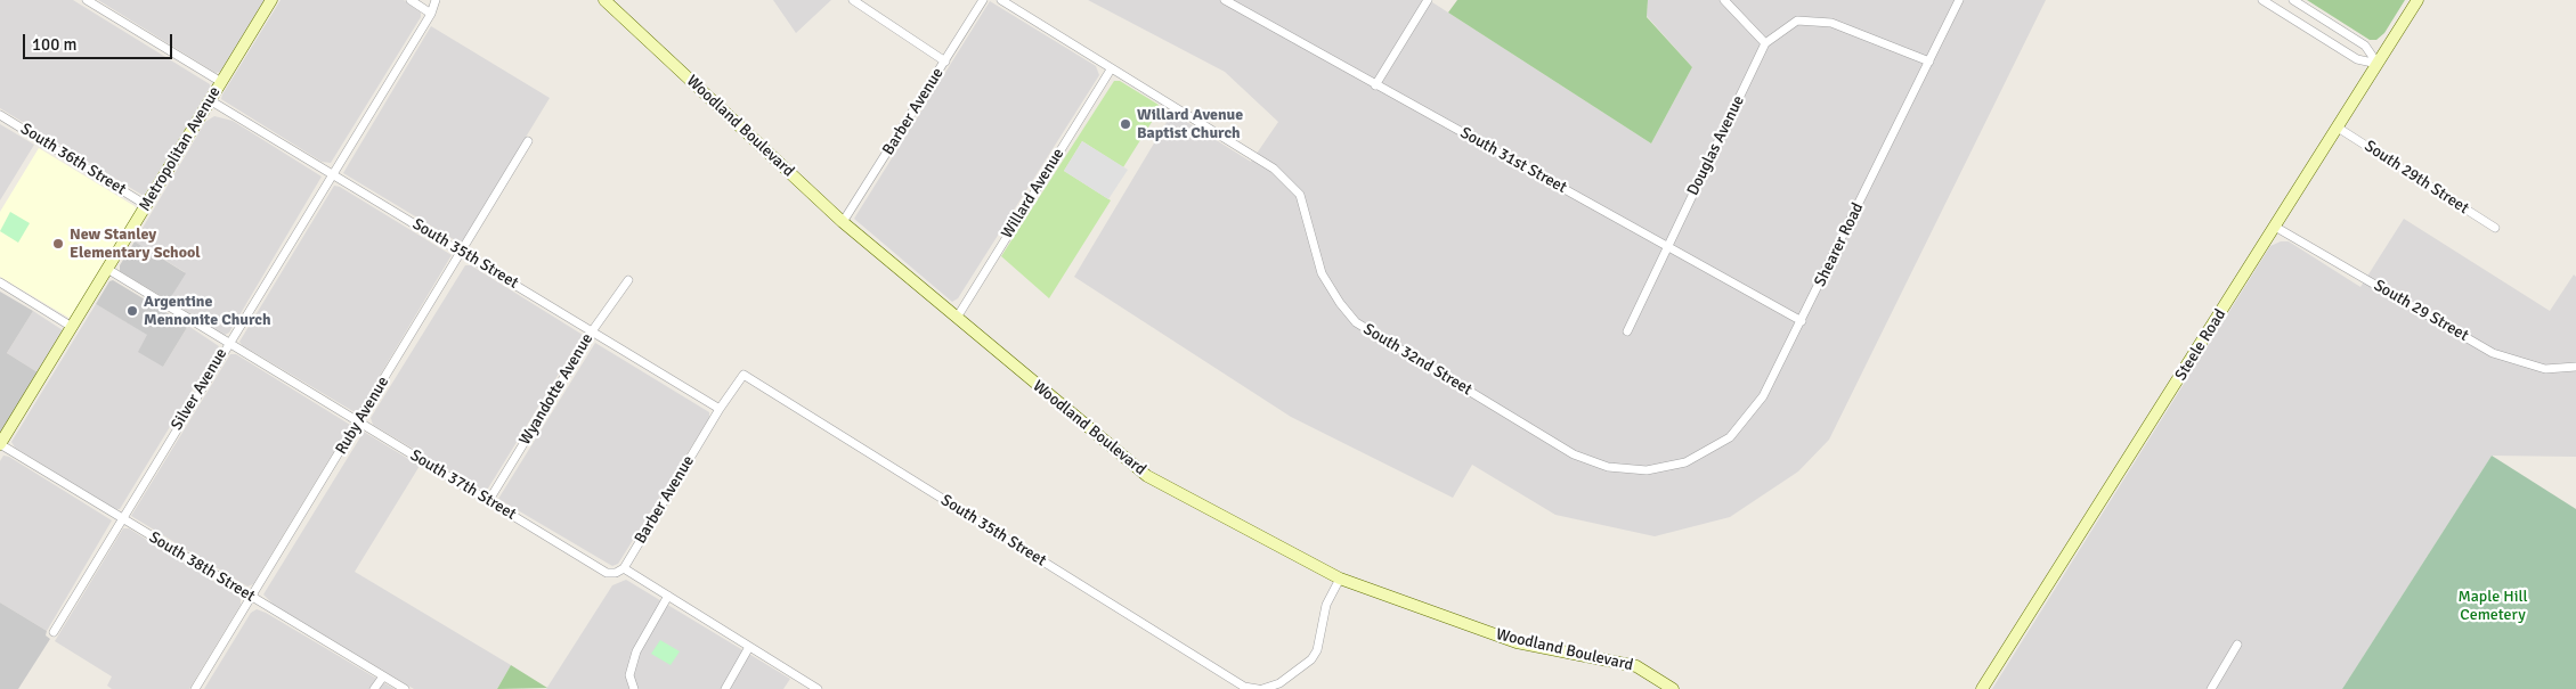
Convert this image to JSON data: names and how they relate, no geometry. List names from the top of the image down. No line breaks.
{"streets":{"street":["Barber Avenue","Woodland Boulevard","Douglas Avenue","Metropolitan Avenue","South 36th Street","South 31st Street","South 29th Street","Willard Avenue","Shearer Road","South 35th Street","South 29 Street","Steele Road","South 32nd Street","Silver Avenue","Wyandotte Avenue","Ruby Avenue","South 37th Street","South 38th Street"]},"crossings":[["Barber Avenue","Woodland Boulevard"],["Barber Avenue","South 35th Street"],["Barber Avenue","South 37th Street"],["Woodland Boulevard","Willard Avenue"],["Douglas Avenue","South 31st Street"],["Metropolitan Avenue","South 36th Street"],["Metropolitan Avenue","South 35th Street"],["Metropolitan Avenue","South 37th Street"],["Metropolitan Avenue","South 38th Street"],["South 31st Street","Shearer Road"],["South 29th Street","Steele Road"],["Willard Avenue","South 32nd Street"],["Shearer Road","South 32nd Street"],["South 35th Street","Silver Avenue"],["South 35th Street","Wyandotte Avenue"],["South 35th Street","Ruby Avenue"],["South 29 Street","Steele Road"],["Silver Avenue","South 37th Street"],["Silver Avenue","South 38th Street"],["Wyandotte Avenue","South 37th Street"],["Ruby Avenue","South 37th Street"],["Ruby Avenue","South 38th Street"]],"parks":["Maple Hill Cemetery"],"places":["Willard Avenue Baptist Church","New Stanley Elementary School","Argentine Mennonite Church"],"scale_bar":"100 m"}
